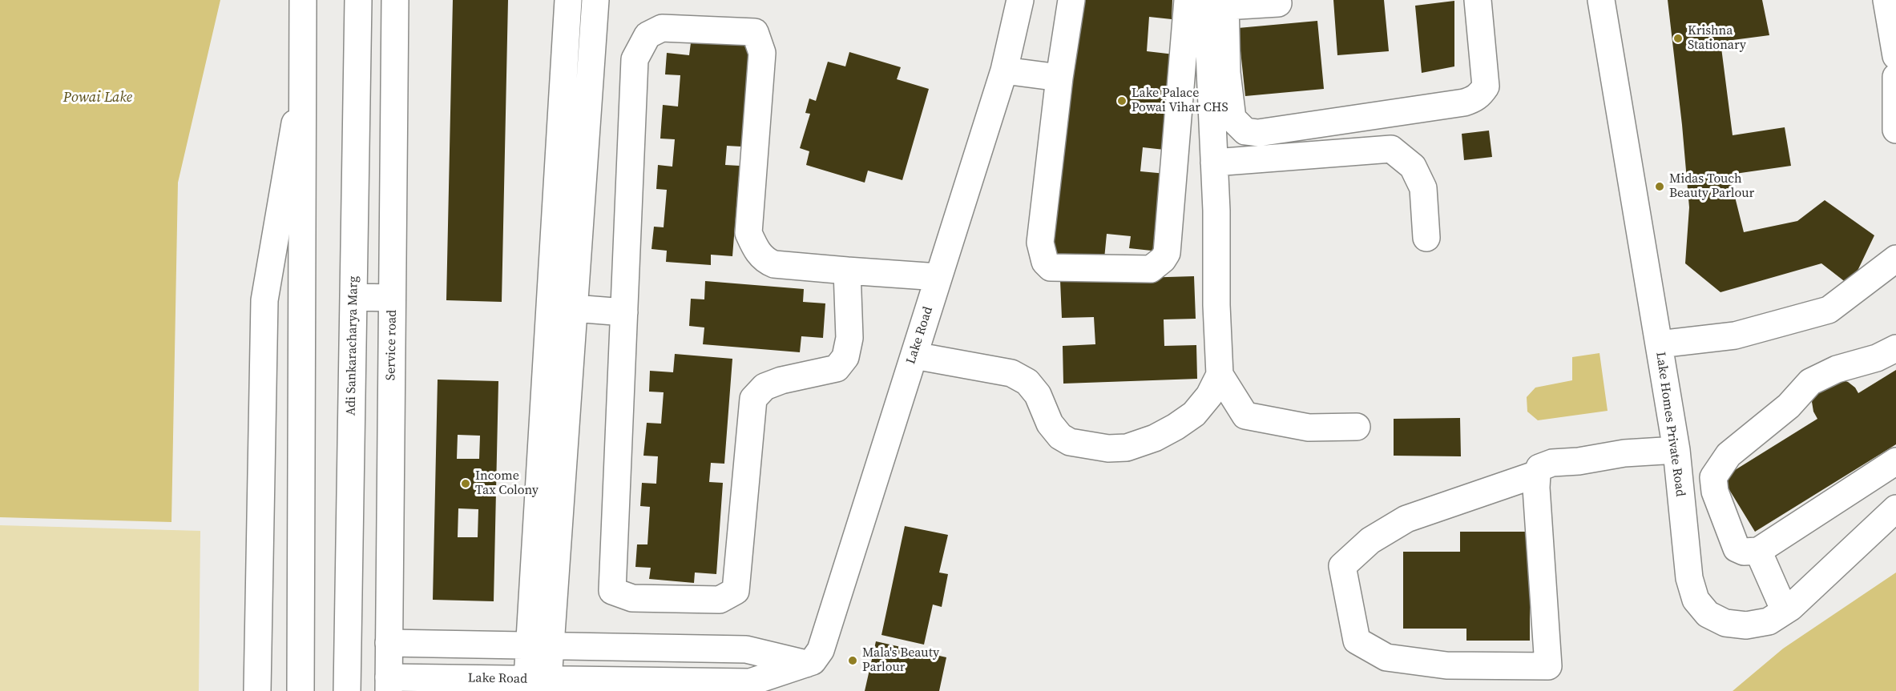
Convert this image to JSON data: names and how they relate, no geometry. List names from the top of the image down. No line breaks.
{"streets":{"street":["Lake Road","Service road","Adi Sankaracharya Marg","Lake Homes Private Road"]},"crossings":[["Lake Road","Service road"]],"water":["Powai Lake"],"places":["Krishna Stationary","Lake Palace Powai Vihar CHS","Midas Touch Beauty Parlour","Income Tax Colony","Mala's Beauty Parlour"]}
